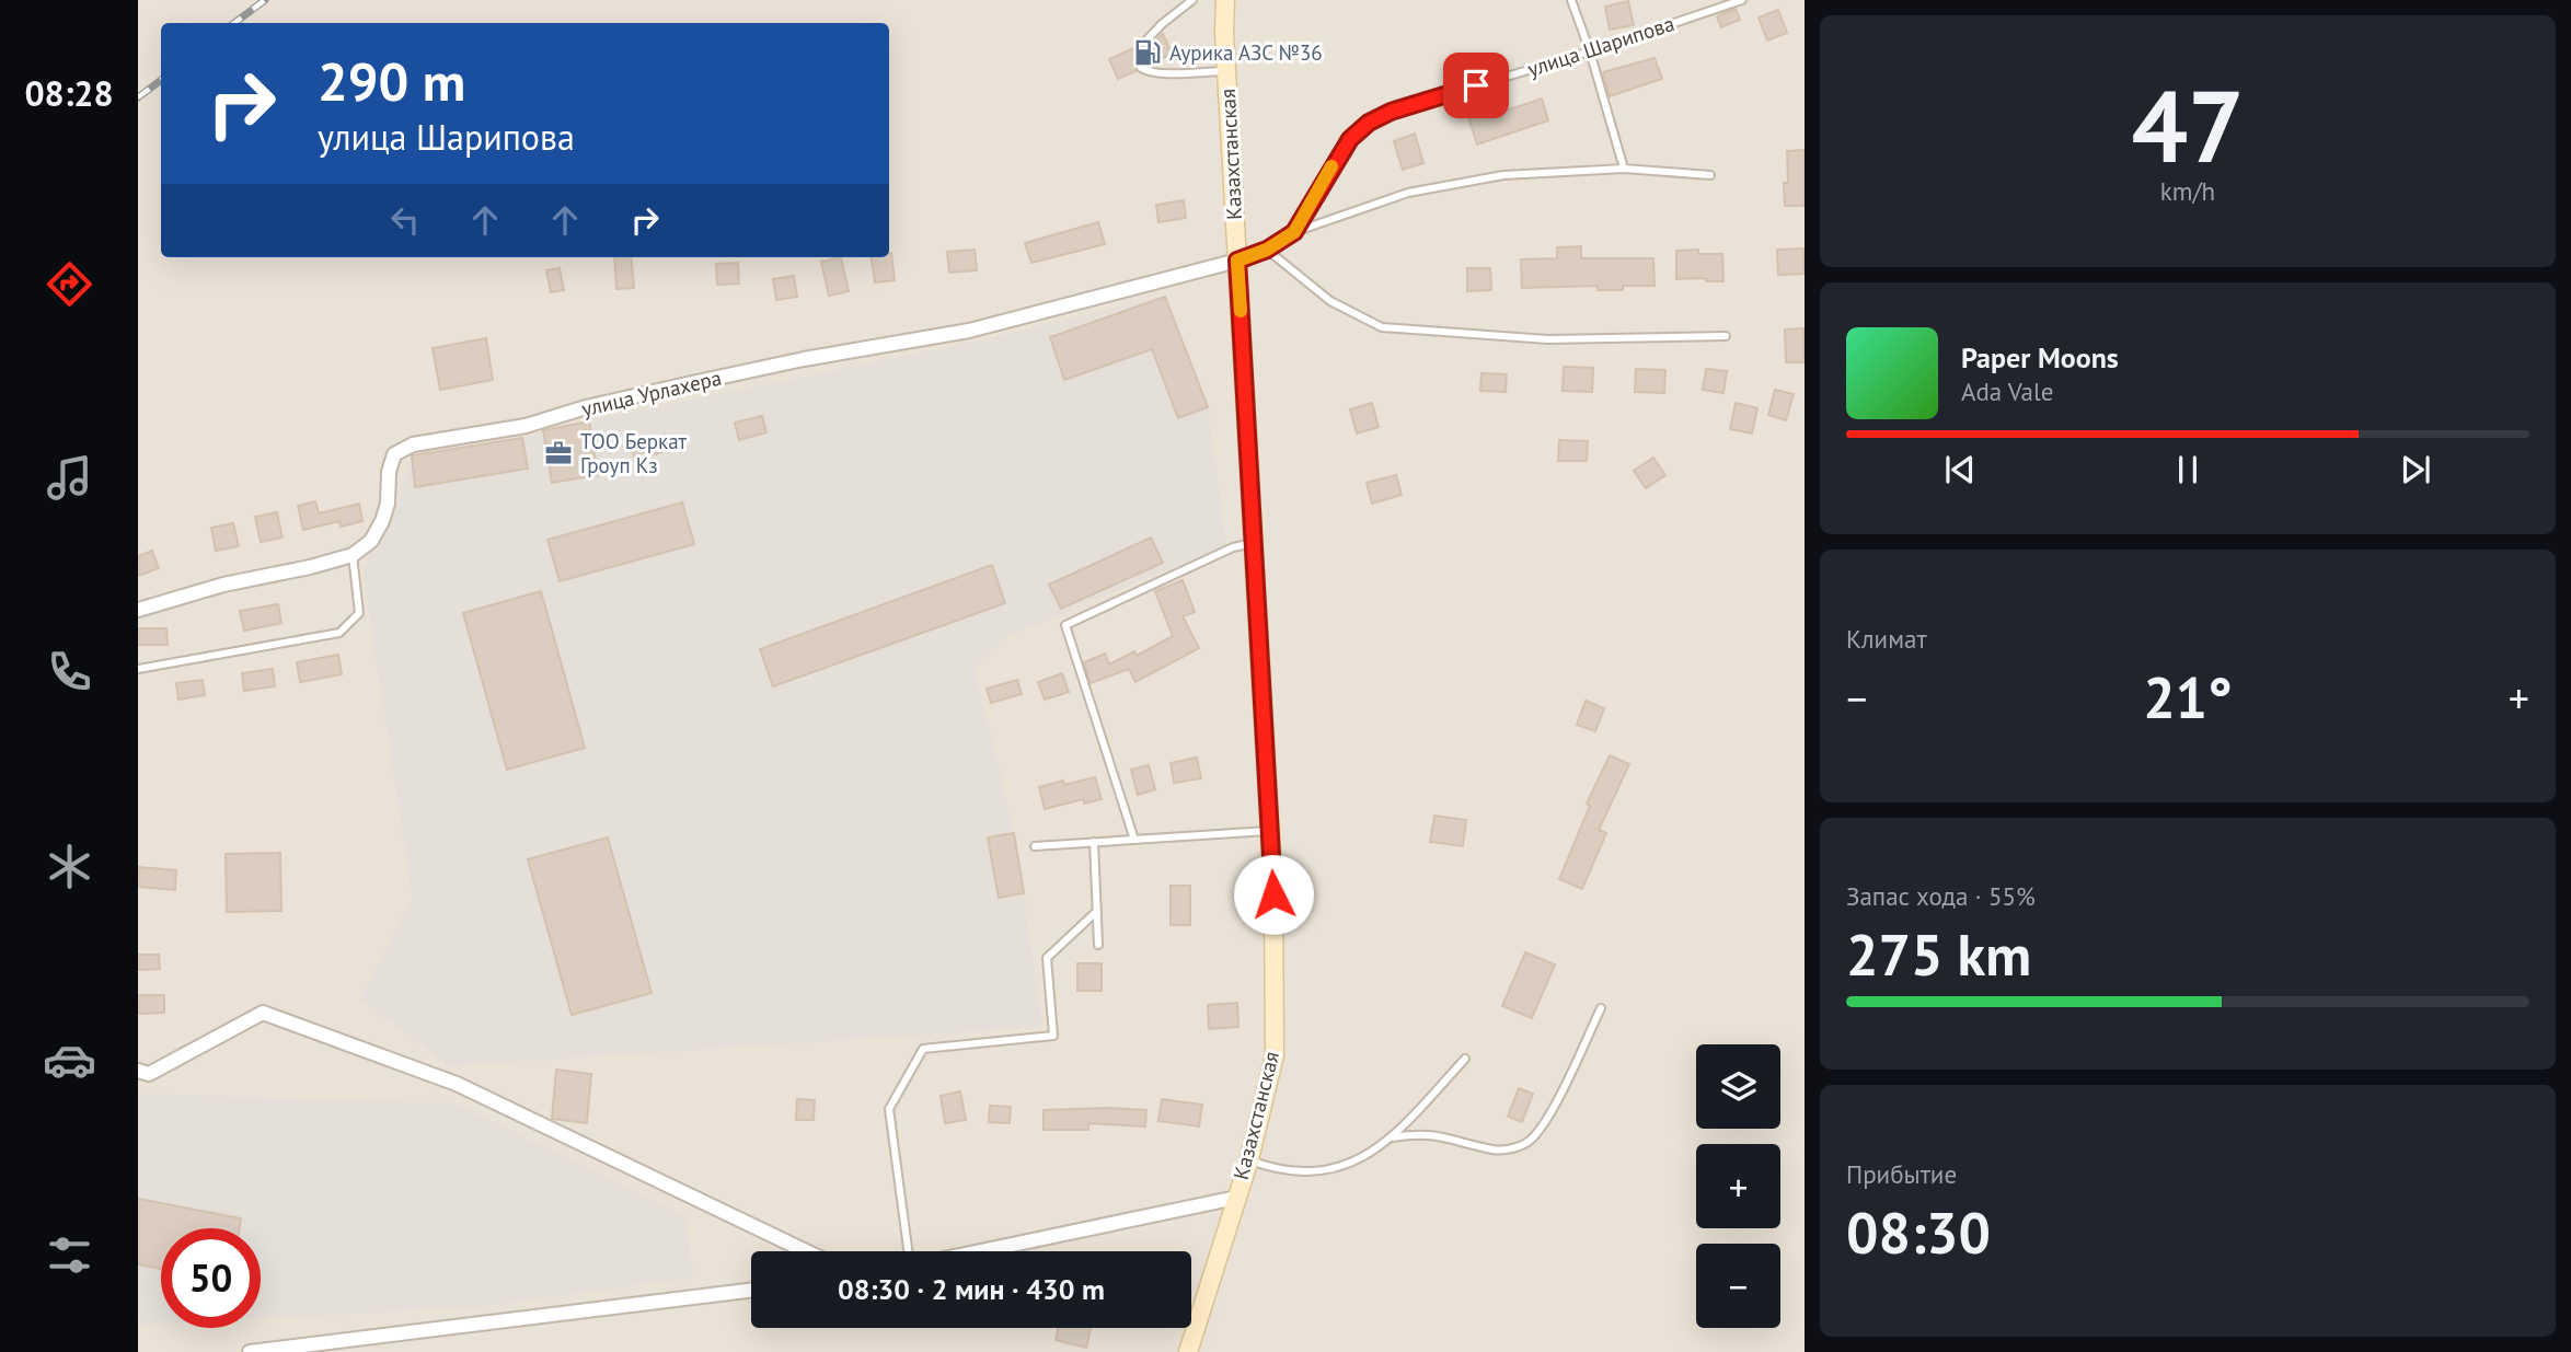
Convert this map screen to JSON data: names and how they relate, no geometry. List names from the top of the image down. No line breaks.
{"streets":{"main road":["Казахстанская"],"street":["улица Урлахера"],"lane":["улица Шарипова"]},"crossings":[["улица Шарипова","Казахстанская"],["улица Шарипова","улица Урлахера"],["Казахстанская","улица Урлахера"]],"places":{"fuel station":["Аурика АЗС №36"],"office":["ТОО Беркат Гроуп Кз"]},"page":{"tabs":"08:28","tile":[["47","km/h"],"Климат",["Запас хода · 55%","275 km"],["Прибытие","08:30"]],"turn":["290 m","улица Шарипова"],"song":["Paper Moons","Ada Vale"],"heat":["−","21°","+"],"map_buttons":["+","−"],"limit":"50","trip":"08:30 · 2 мин · 430 m"}}
